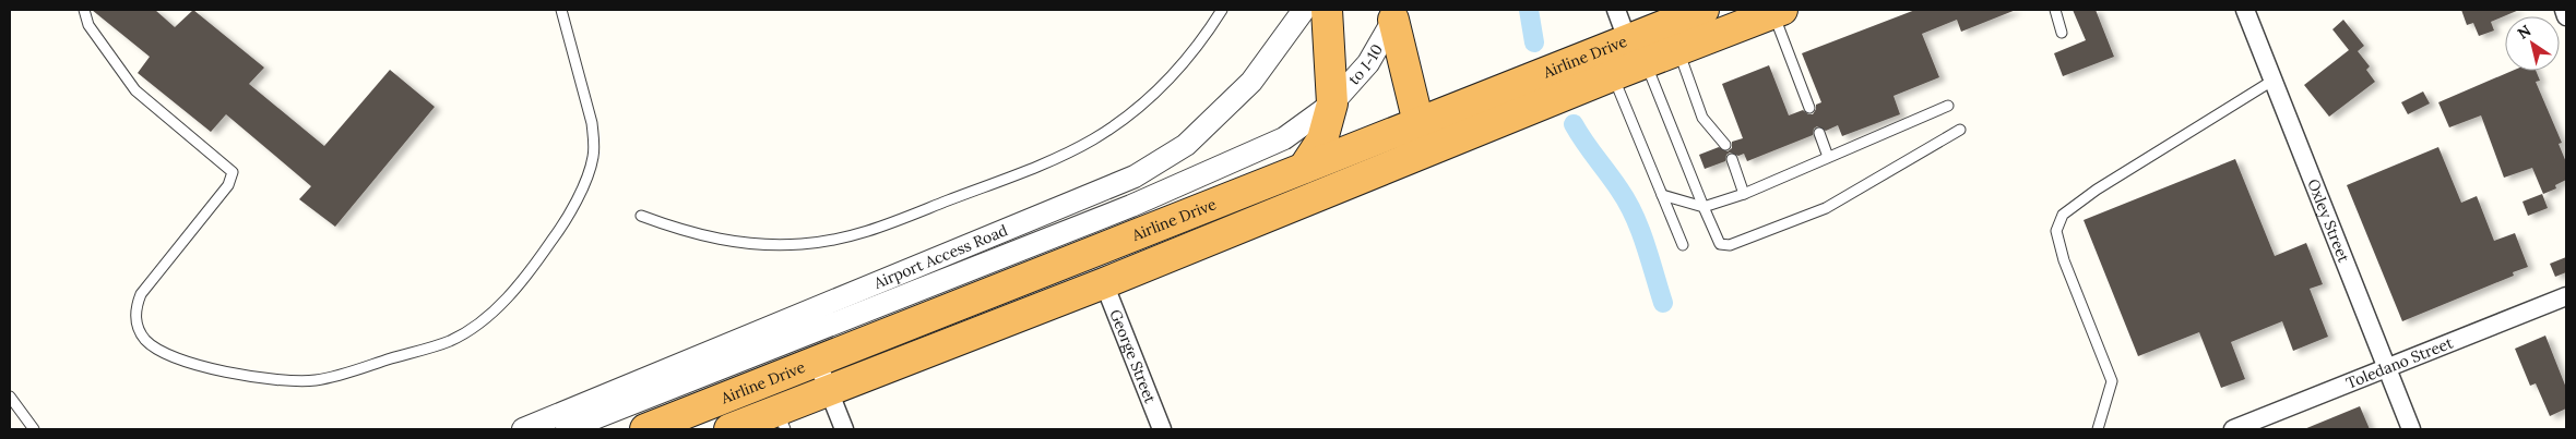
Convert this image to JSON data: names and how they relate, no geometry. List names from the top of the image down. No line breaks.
{"streets":{"highway":["Airline Drive"],"street":["to I-10","Oxley Street","Airport Access Road","George Street","Toledano Street"]},"crossings":[["Airline Drive","George Street"],["to I-10","Airport Access Road"],["Oxley Street","Toledano Street"]],"north":"top left"}
